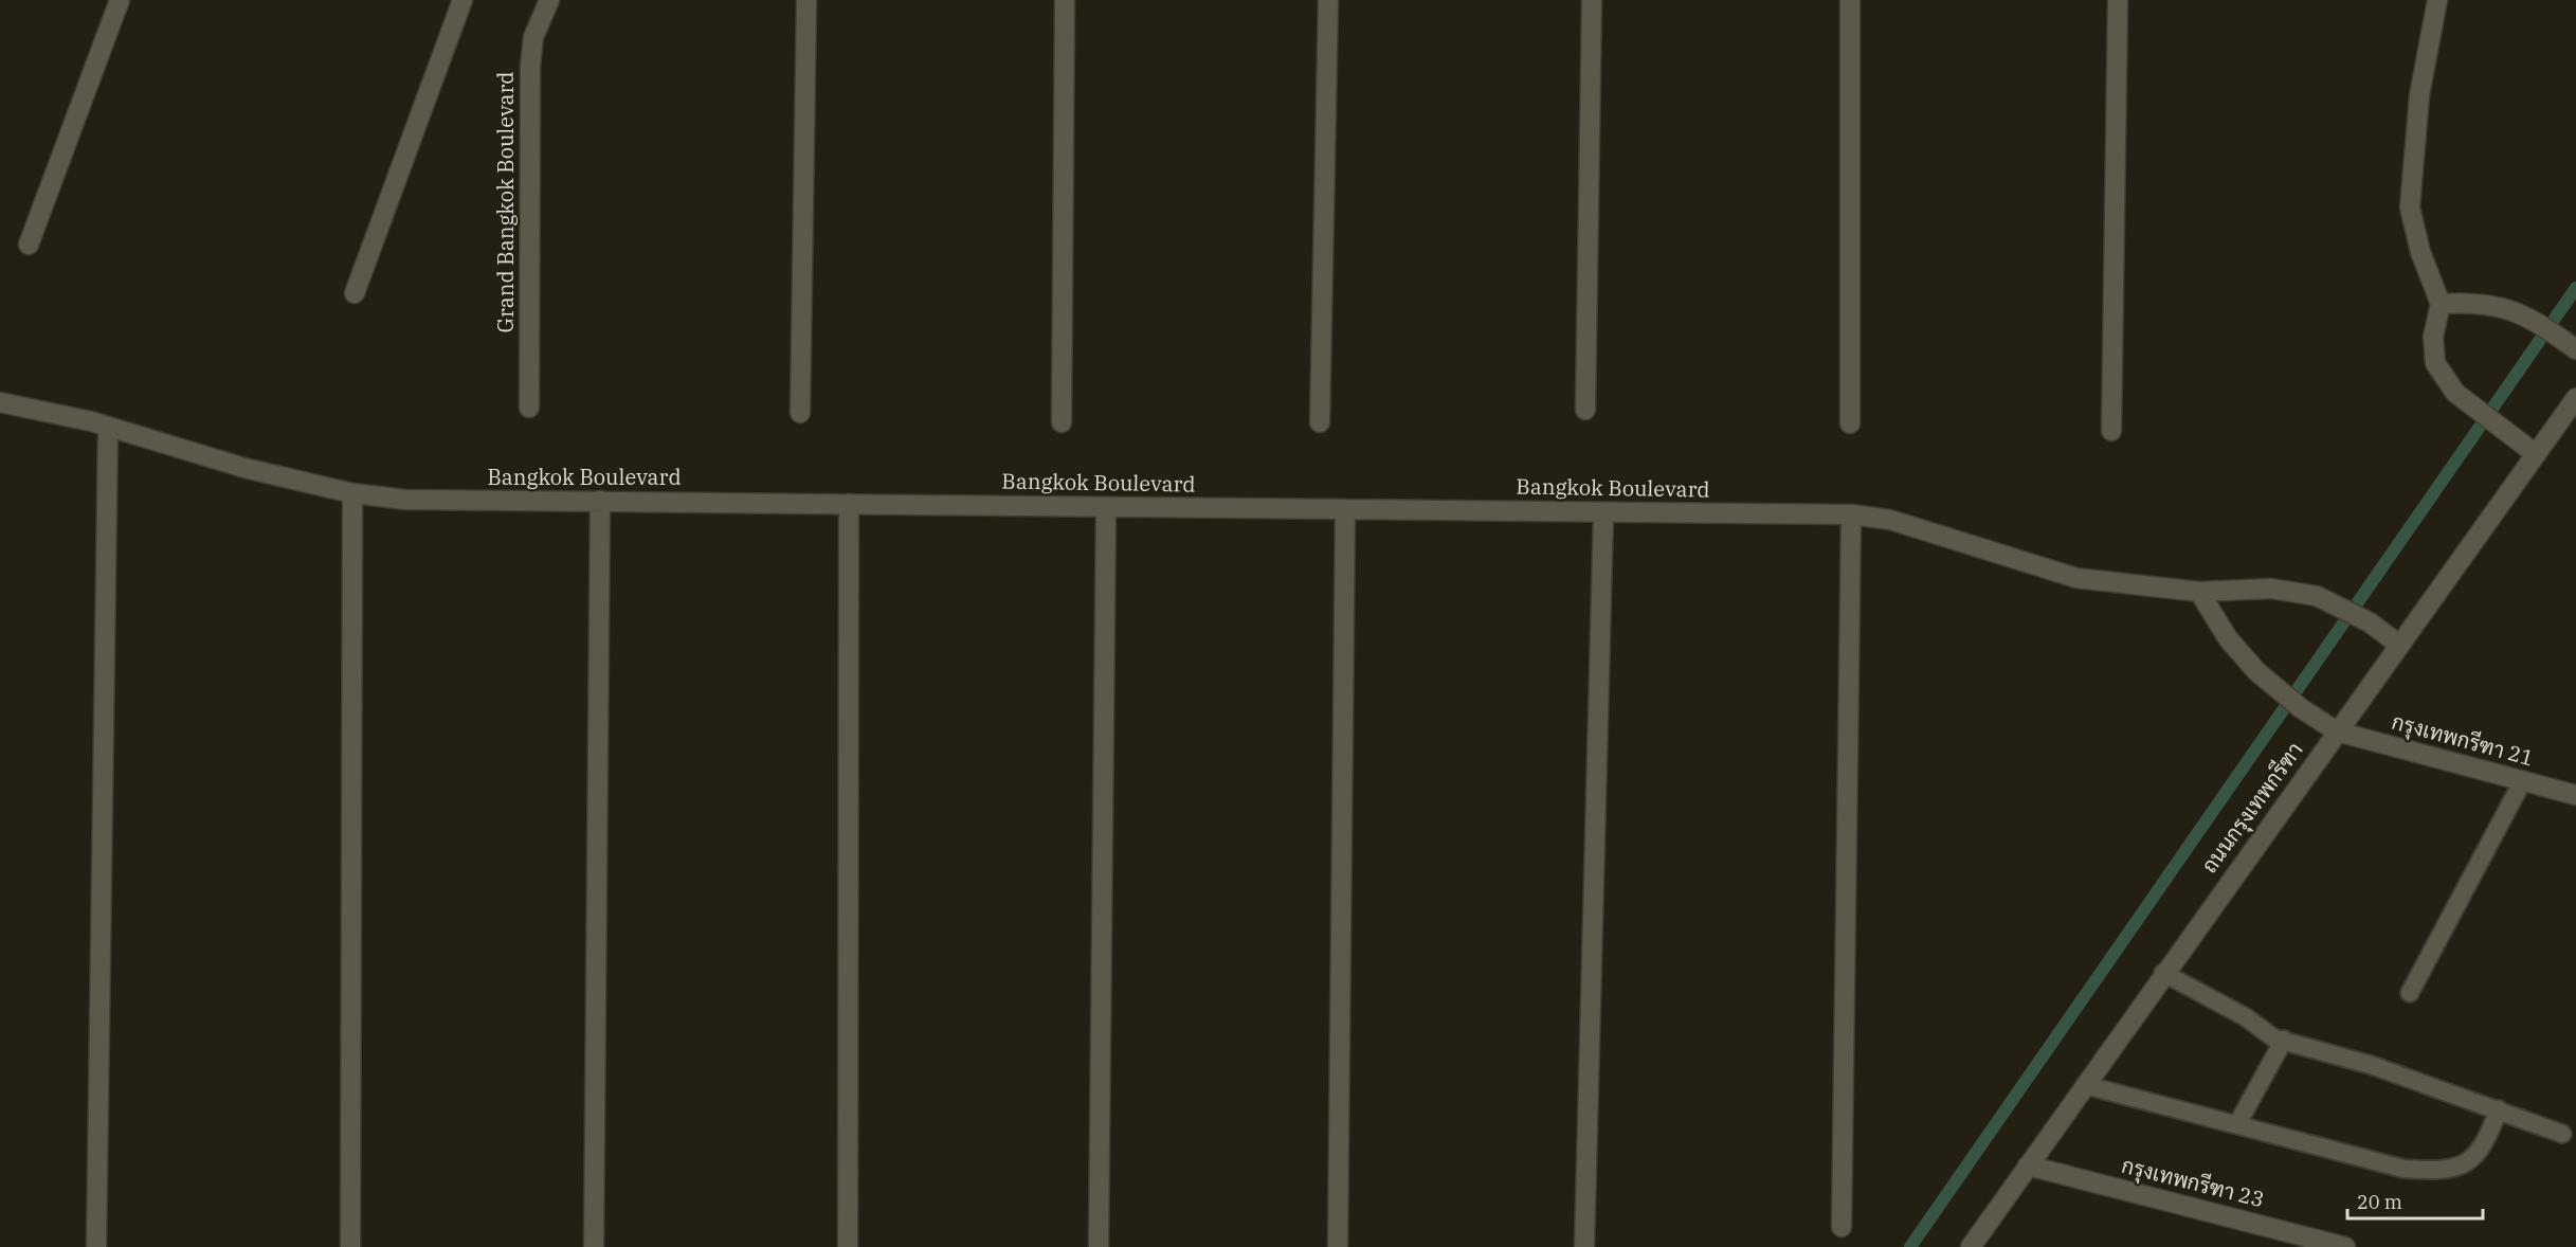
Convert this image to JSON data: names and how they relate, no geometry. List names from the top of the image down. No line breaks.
{"streets":{"street":["Grand Bangkok Boulevard","Bangkok Boulevard","กรุงเทพกรีฑา 21","ถนนกรุงเทพกรีฑา","กรุงเทพกรีฑา 23"]},"crossings":[["Bangkok Boulevard","ถนนกรุงเทพกรีฑา"],["กรุงเทพกรีฑา 21","ถนนกรุงเทพกรีฑา"],["ถนนกรุงเทพกรีฑา","กรุงเทพกรีฑา 23"]],"scale_bar":"20 m"}
